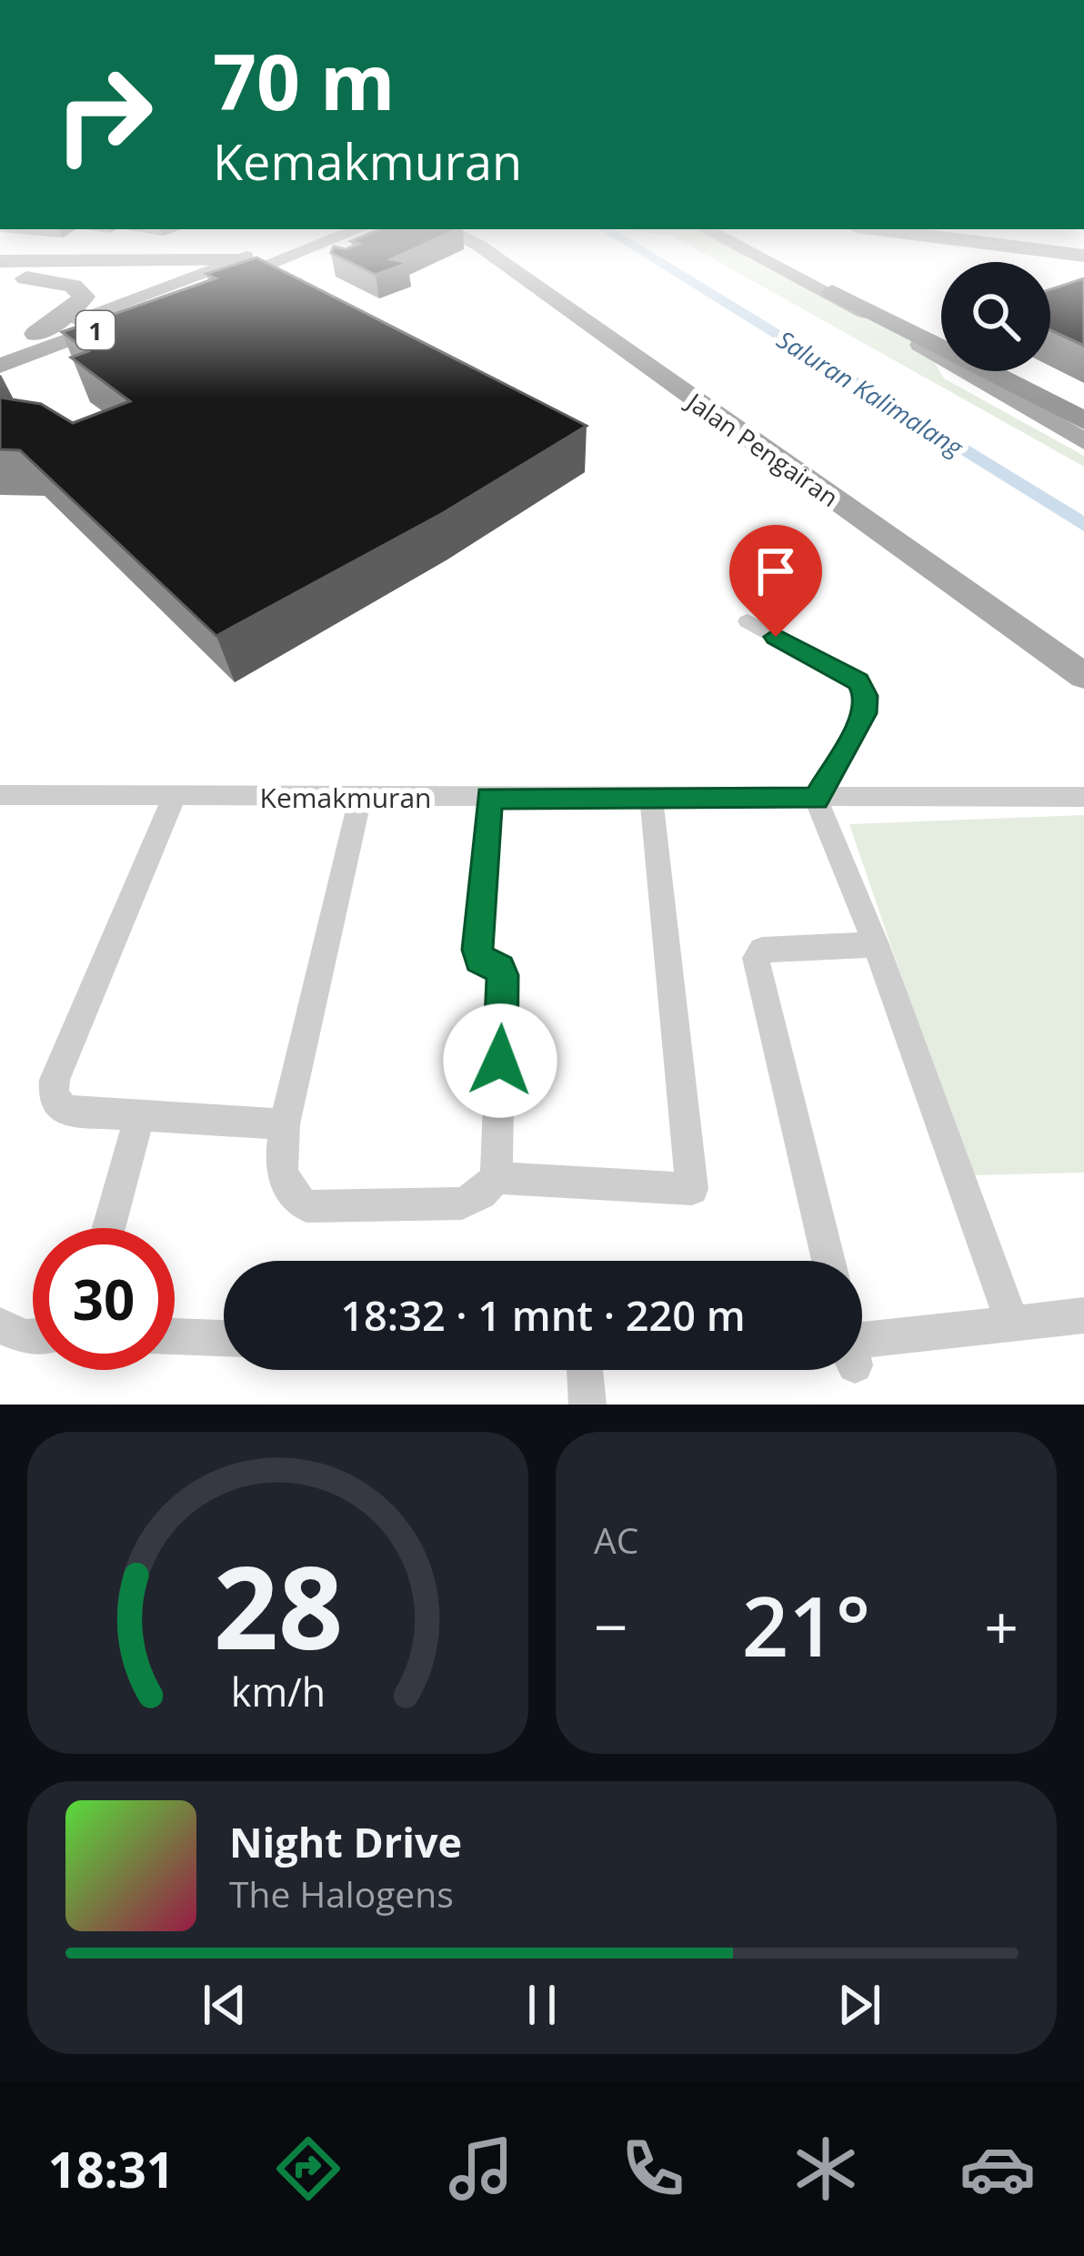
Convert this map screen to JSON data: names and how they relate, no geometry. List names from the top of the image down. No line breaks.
{"streets":{"highway":["1"],"main road":["Jalan Pengairan"],"street":["Kemakmuran"]},"water":["Saluran Kalimalang"],"page":{"turn":["70 m","Kemakmuran"],"limit":"30","trip":"18:32 · 1 mnt · 220 m","tile":"AC","heat":["−","21°","+"],"song":["Night Drive","The Halogens"],"tabs":"18:31","gauge":["28","km/h"]}}
